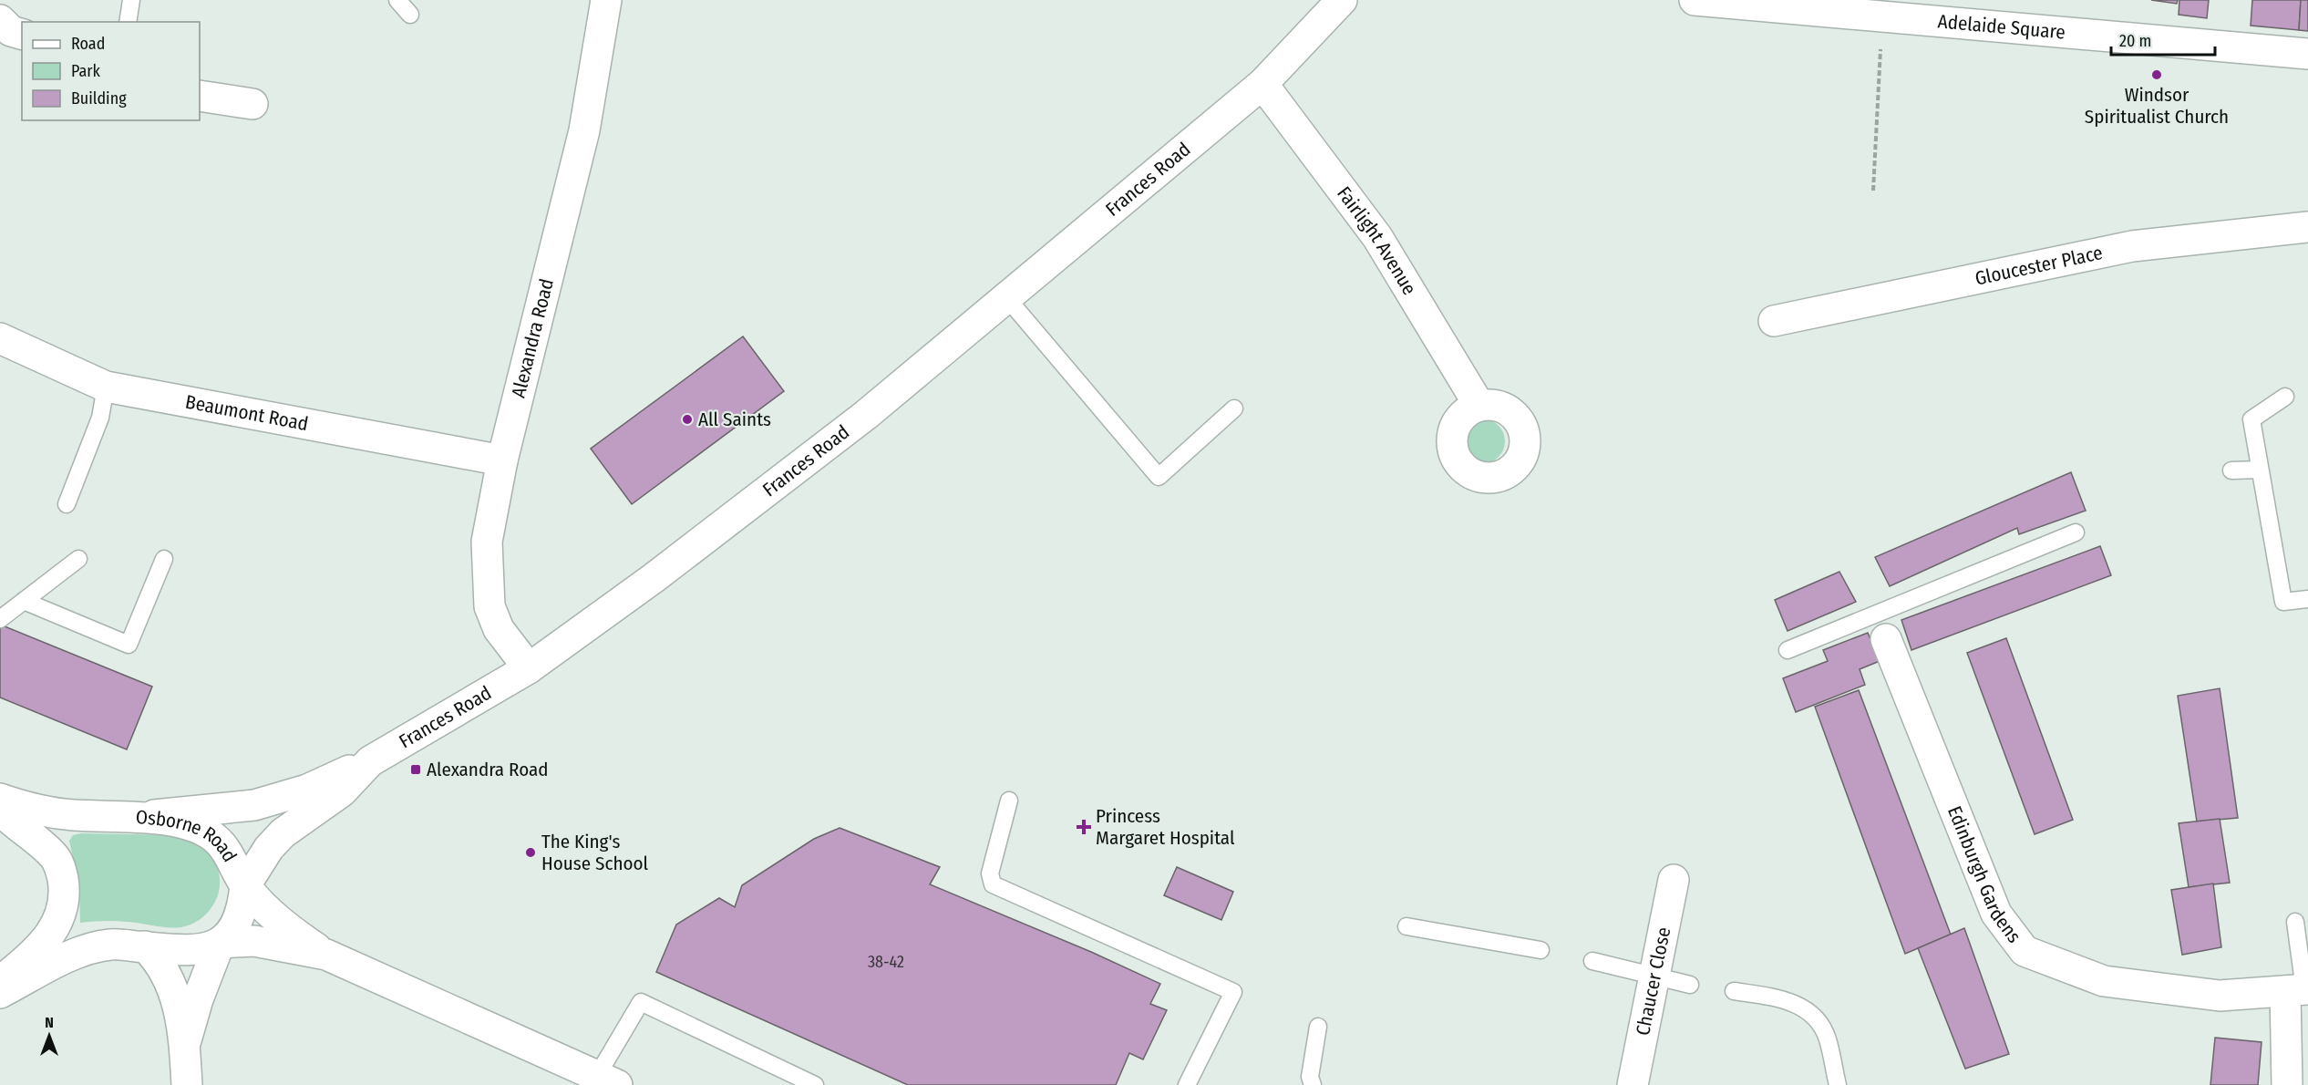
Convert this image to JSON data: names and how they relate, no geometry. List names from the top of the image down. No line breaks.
{"streets":{"street":["Adelaide Square","Frances Road","Fairlight Avenue","Gloucester Place","Alexandra Road","Beaumont Road","Osborne Road","Edinburgh Gardens","Chaucer Close"]},"crossings":[["Frances Road","Fairlight Avenue"],["Frances Road","Alexandra Road"],["Frances Road","Osborne Road"],["Alexandra Road","Beaumont Road"]],"places":{"other":["Windsor Spiritualist Church","All Saints","The King's House School"],"transit":["Alexandra Road"],"health":["Princess Margaret Hospital"]},"house_numbers":["38-42"],"legend":["Road","Park","Building"],"scale_bar":"20 m","north":"top"}
